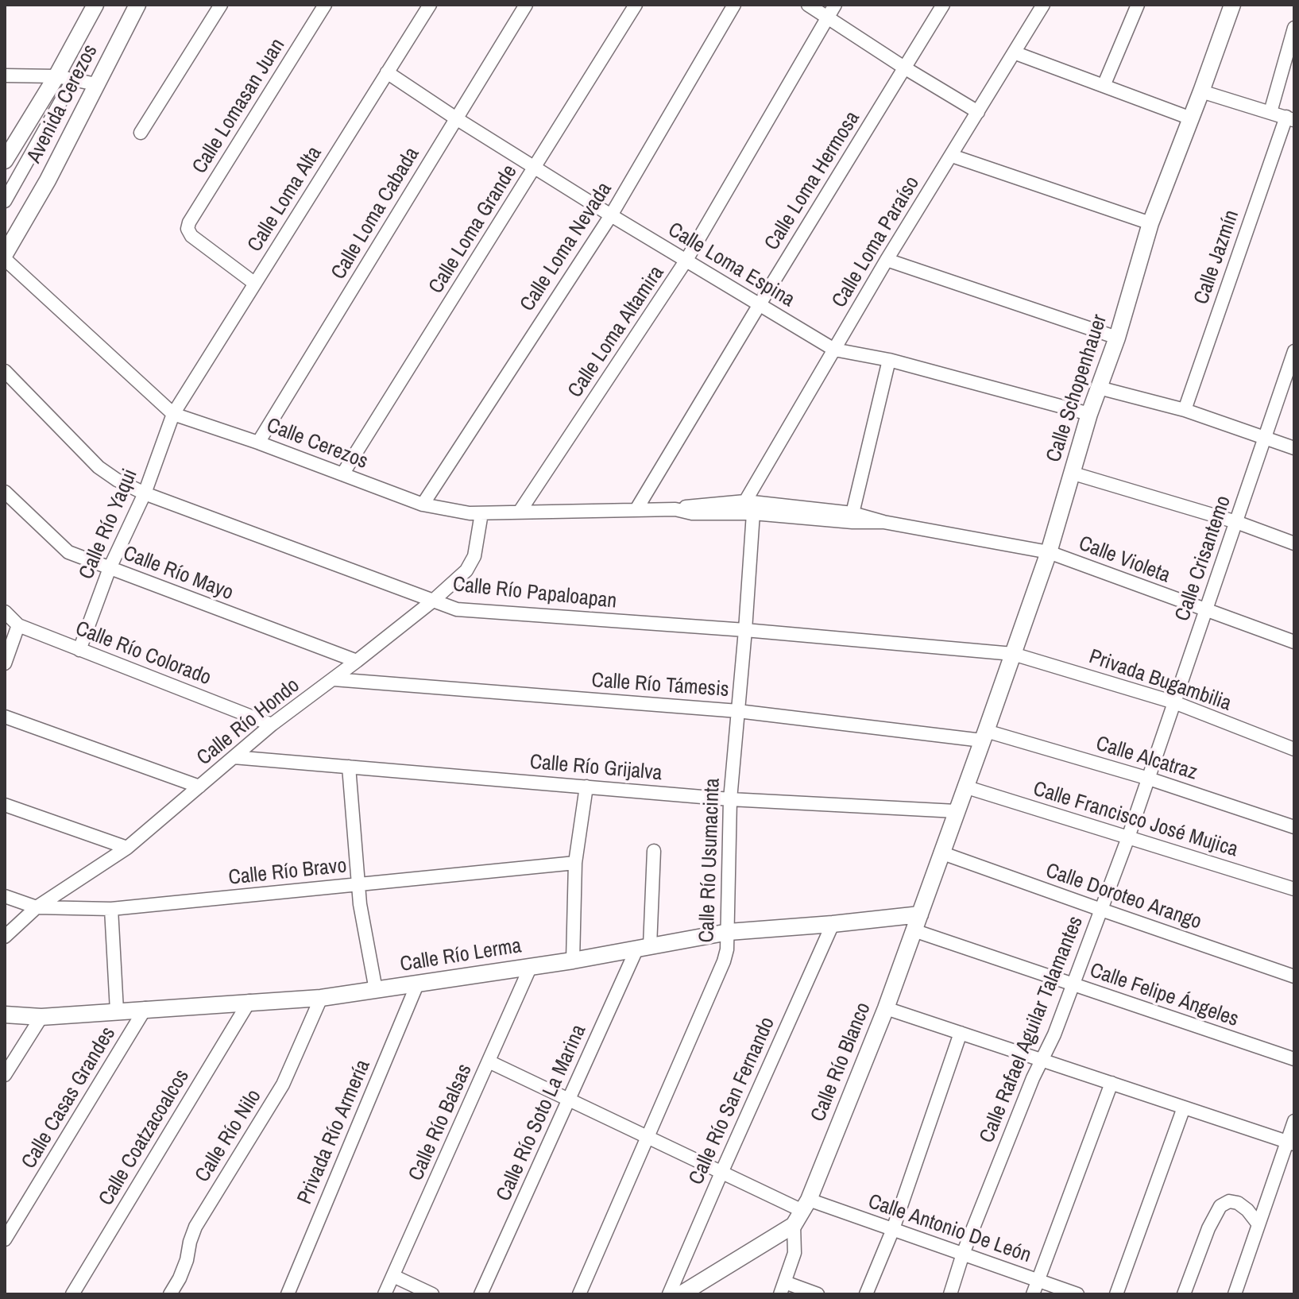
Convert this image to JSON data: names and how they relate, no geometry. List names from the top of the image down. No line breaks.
{"streets":{"street":["Avenida Cerezos","Calle Lomasan Juan","Calle Loma Hermosa","Calle Loma Alta","Calle Loma Cabada","Calle Loma Grande","Calle Loma Paraíso","Calle Loma Nevada","Calle Jazmín","Calle Loma Espina","Calle Loma Altamira","Calle Schopenhauer","Calle Cerezos","Calle Río Yaqui","Calle Crisantemo","Calle Violeta","Calle Río Mayo","Calle Río Papaloapan","Calle Río Colorado","Privada Bugambilia","Calle Río Támesis","Calle Río Hondo","Calle Alcatraz","Calle Río Grijalva","Calle Francisco José Mujica","Calle Río Usumacinta","Calle Río Bravo","Calle Doroteo Arango","Calle Río Lerma","Calle Felipe Ángeles","Calle Rafael Aguilar Talamantes","Calle Río Blanco","Calle Casas Grandes","Calle Río San Fernando","Calle Río Soto La Marina","Calle Río Balsas","Privada Río Armería","Calle Río Nilo","Calle Coatzacoalcos","Calle Antonio De León"]},"crossings":[["Avenida Cerezos","Calle Cerezos"],["Calle Lomasan Juan","Calle Loma Alta"],["Calle Loma Hermosa","Calle Loma Espina"],["Calle Loma Hermosa","Calle Cerezos"],["Calle Loma Alta","Calle Loma Espina"],["Calle Loma Alta","Calle Cerezos"],["Calle Loma Alta","Calle Río Yaqui"],["Calle Loma Cabada","Calle Loma Espina"],["Calle Loma Cabada","Calle Cerezos"],["Calle Loma Grande","Calle Loma Espina"],["Calle Loma Grande","Calle Cerezos"],["Calle Loma Paraíso","Calle Loma Espina"],["Calle Loma Paraíso","Calle Cerezos"],["Calle Loma Nevada","Calle Loma Espina"],["Calle Loma Nevada","Calle Cerezos"],["Calle Loma Espina","Calle Loma Altamira"],["Calle Loma Espina","Calle Schopenhauer"],["Calle Loma Altamira","Calle Cerezos"],["Calle Schopenhauer","Calle Cerezos"],["Calle Schopenhauer","Calle Violeta"],["Calle Schopenhauer","Calle Río Papaloapan"],["Calle Schopenhauer","Privada Bugambilia"],["Calle Schopenhauer","Calle Río Támesis"],["Calle Schopenhauer","Calle Alcatraz"],["Calle Schopenhauer","Calle Francisco José Mujica"],["Calle Schopenhauer","Calle Río Blanco"],["Calle Cerezos","Calle Río Yaqui"],["Calle Cerezos","Calle Violeta"],["Calle Cerezos","Calle Río Hondo"],["Calle Cerezos","Calle Río Usumacinta"],["Calle Río Yaqui","Calle Río Mayo"],["Calle Río Yaqui","Calle Río Papaloapan"],["Calle Río Yaqui","Calle Río Colorado"],["Calle Crisantemo","Calle Violeta"],["Calle Crisantemo","Privada Bugambilia"],["Calle Crisantemo","Calle Alcatraz"],["Calle Crisantemo","Calle Rafael Aguilar Talamantes"],["Calle Río Mayo","Calle Río Hondo"],["Calle Río Papaloapan","Privada Bugambilia"],["Calle Río Papaloapan","Calle Río Hondo"],["Calle Río Papaloapan","Calle Río Usumacinta"],["Calle Río Colorado","Calle Río Hondo"],["Calle Río Támesis","Calle Río Hondo"],["Calle Río Támesis","Calle Alcatraz"],["Calle Río Támesis","Calle Río Usumacinta"],["Calle Río Hondo","Calle Río Grijalva"],["Calle Río Hondo","Calle Río Bravo"],["Calle Alcatraz","Calle Rafael Aguilar Talamantes"],["Calle Río Grijalva","Calle Río Usumacinta"],["Calle Río Grijalva","Calle Río Blanco"],["Calle Francisco José Mujica","Calle Rafael Aguilar Talamantes"],["Calle Francisco José Mujica","Calle Río Blanco"],["Calle Río Usumacinta","Calle Río Lerma"],["Calle Río Usumacinta","Calle Antonio De León"],["Calle Doroteo Arango","Calle Rafael Aguilar Talamantes"],["Calle Doroteo Arango","Calle Río Blanco"],["Calle Río Lerma","Calle Río Blanco"],["Calle Río Lerma","Calle Casas Grandes"],["Calle Río Lerma","Calle Río San Fernando"],["Calle Río Lerma","Calle Río Soto La Marina"],["Calle Río Lerma","Calle Río Balsas"],["Calle Río Lerma","Privada Río Armería"],["Calle Río Lerma","Calle Río Nilo"],["Calle Río Lerma","Calle Coatzacoalcos"],["Calle Felipe Ángeles","Calle Rafael Aguilar Talamantes"],["Calle Felipe Ángeles","Calle Río Blanco"],["Calle Rafael Aguilar Talamantes","Calle Antonio De León"],["Calle Río Blanco","Calle Antonio De León"],["Calle Río San Fernando","Calle Antonio De León"],["Calle Río Soto La Marina","Calle Antonio De León"],["Calle Río Balsas","Calle Antonio De León"]]}
